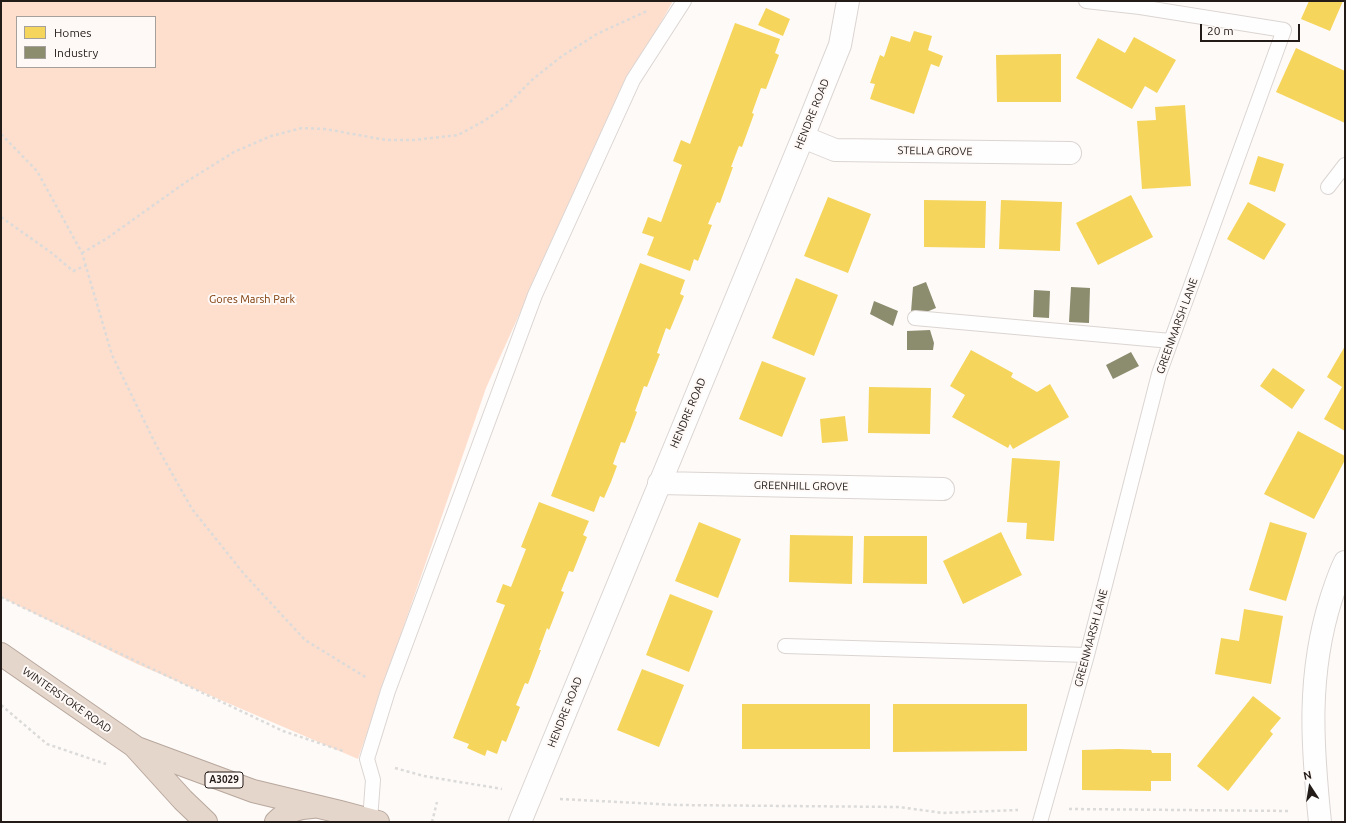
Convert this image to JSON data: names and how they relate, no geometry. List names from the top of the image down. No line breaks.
{"streets":{"highway":["WINTERSTOKE ROAD","A3029"],"street":["HENDRE ROAD","STELLA GROVE","GREENHILL GROVE"],"lane":["GREENMARSH LANE"]},"crossings":[["HENDRE ROAD","STELLA GROVE"],["HENDRE ROAD","GREENHILL GROVE"]],"parks":["Gores Marsh Park"],"legend":["Homes","Industry"],"scale_bar":"20 m","north":"top"}
